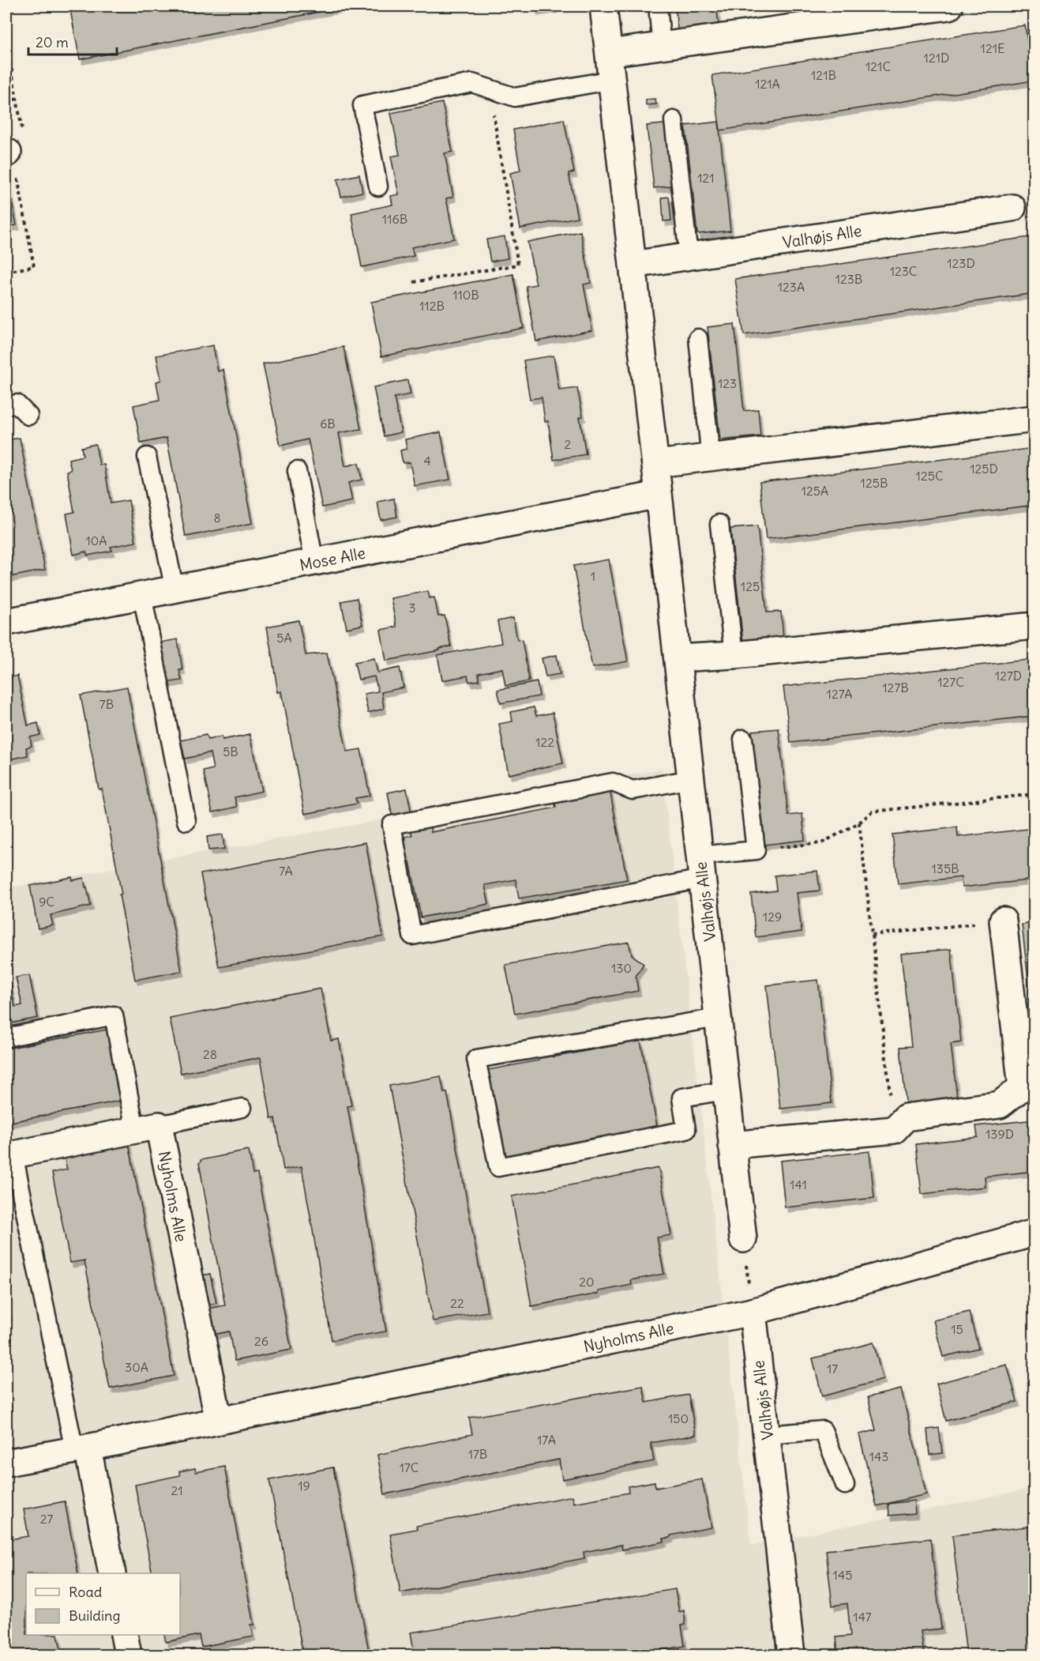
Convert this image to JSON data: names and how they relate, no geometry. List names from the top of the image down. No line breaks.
{"streets":{"street":["Valhøjs Alle","Mose Alle","Nyholms Alle"]},"crossings":[["Valhøjs Alle","Mose Alle"],["Valhøjs Alle","Nyholms Alle"]],"house_numbers":["121E","121D","121C","121B","121A","121","116B","123D","123C","123B","123A","110B","112B","123","6B","2","4","125D","125C","125B","125A","8","10A","1","125","3","5A","127D","127C","127B","127A","7B","122","5B","135B","7A","9C","129","130","28","139D","141","20","22","15","26","30A","17","150","17A","17B","143","17C","19","21","27","145","147"],"legend":["Road","Building"],"scale_bar":"20 m"}
